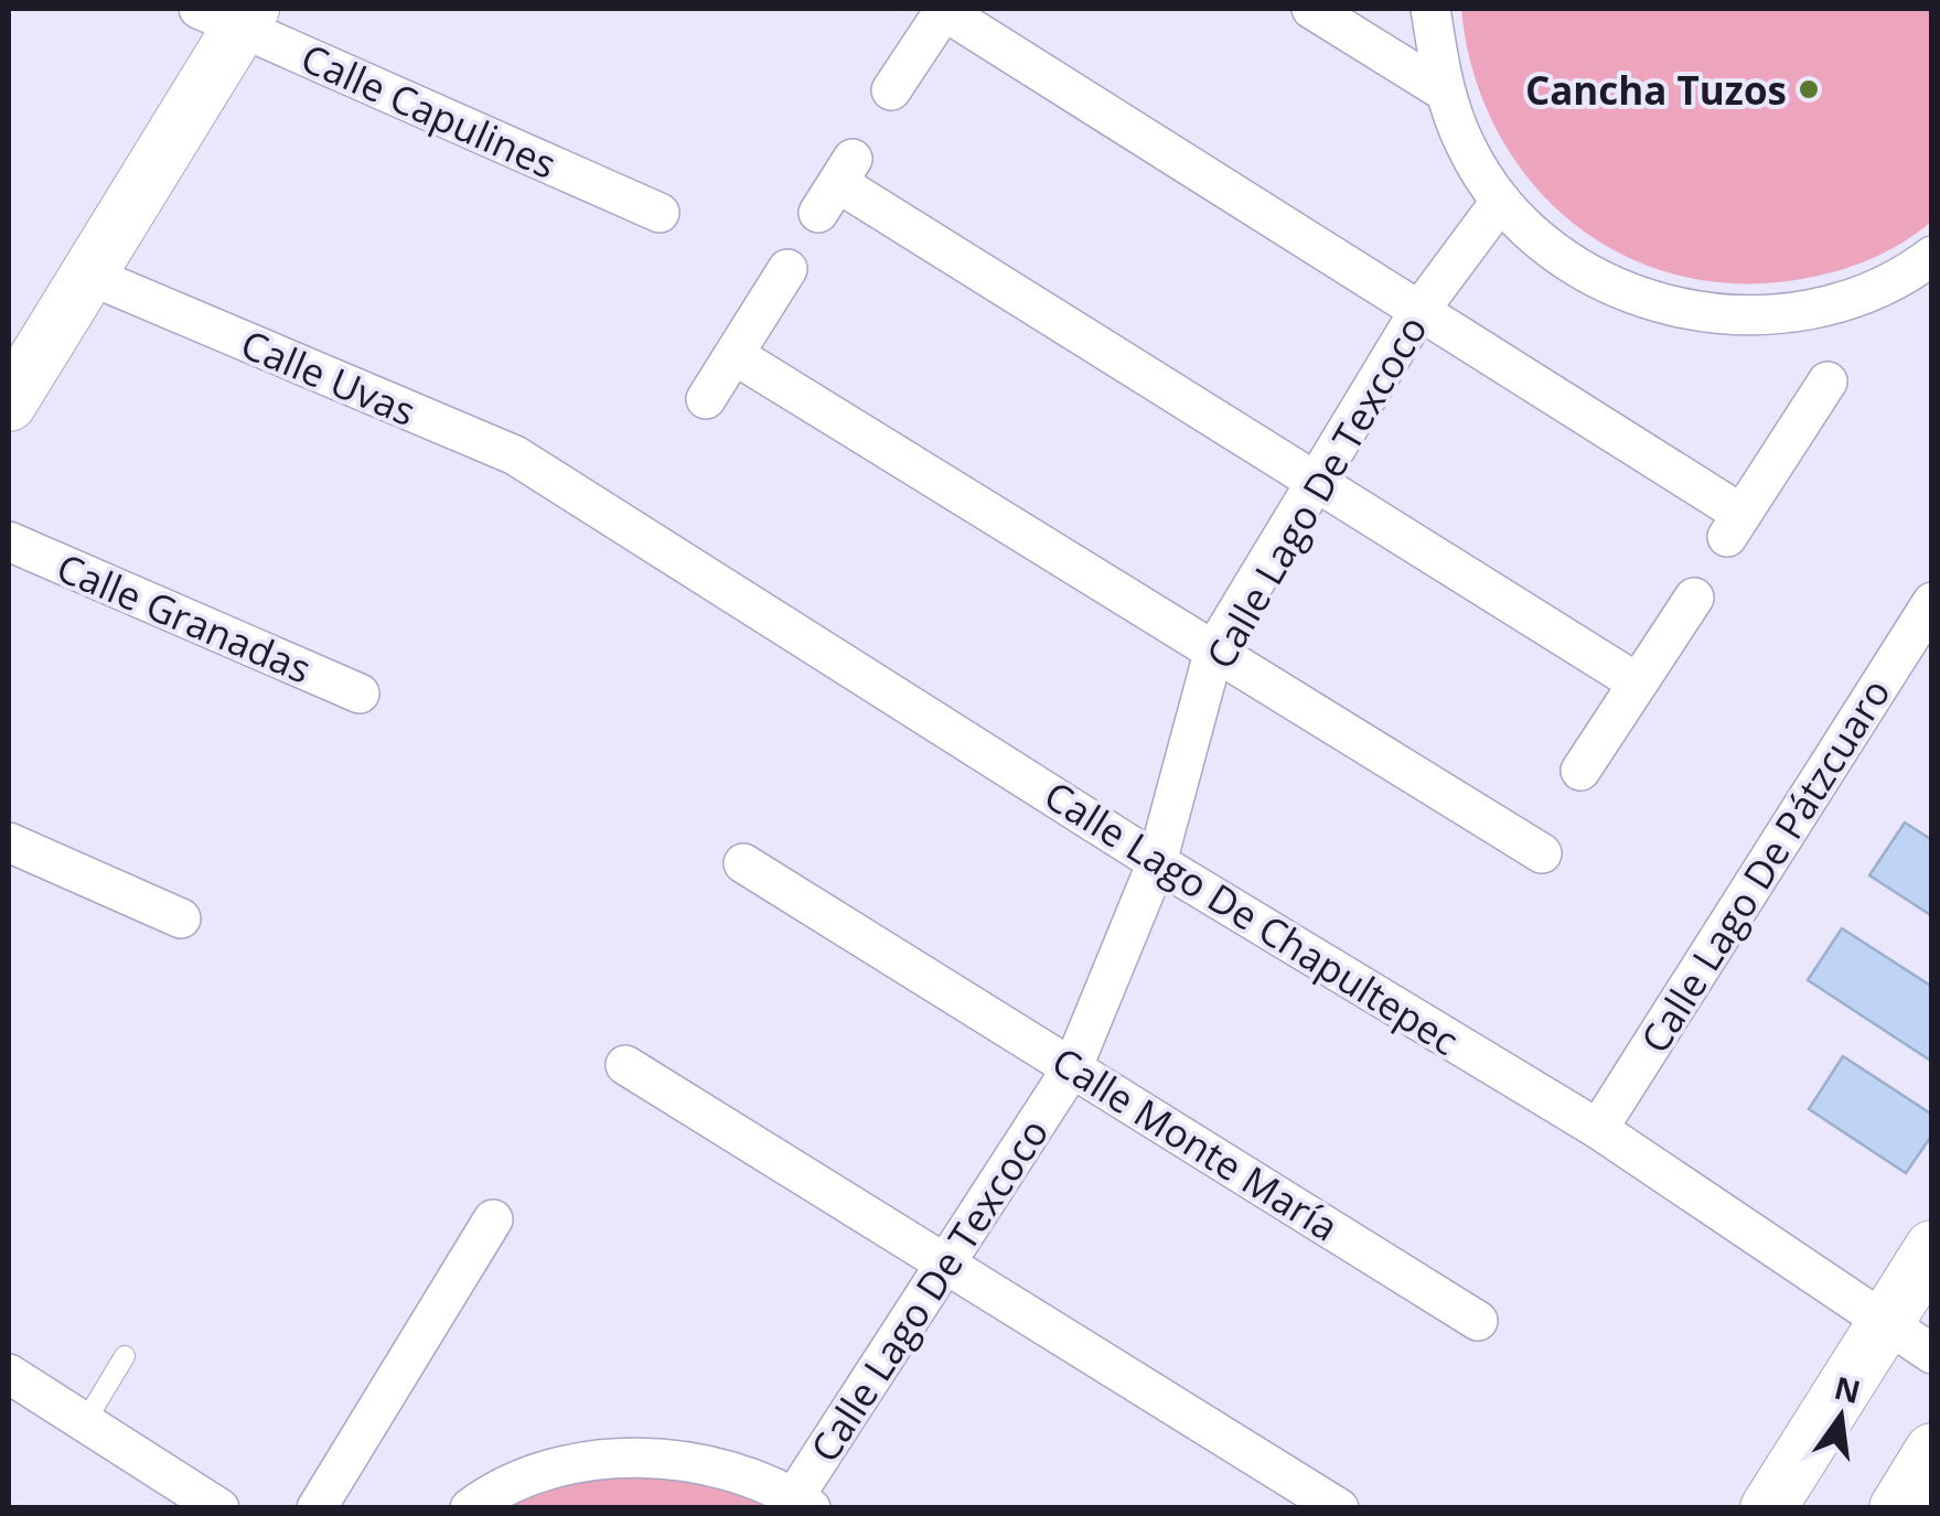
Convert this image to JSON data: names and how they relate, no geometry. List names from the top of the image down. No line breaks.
{"streets":{"street":["Calle Capulines","Calle Uvas","Calle Lago De Texcoco","Calle Granadas","Calle Lago De Pátzcuaro","Calle Lago De Chapultepec","Calle Monte María"]},"crossings":[["Calle Uvas","Calle Lago De Chapultepec"],["Calle Lago De Texcoco","Calle Lago De Chapultepec"],["Calle Lago De Texcoco","Calle Monte María"],["Calle Lago De Pátzcuaro","Calle Lago De Chapultepec"]],"places":["Cancha Tuzos"],"north":"top"}
